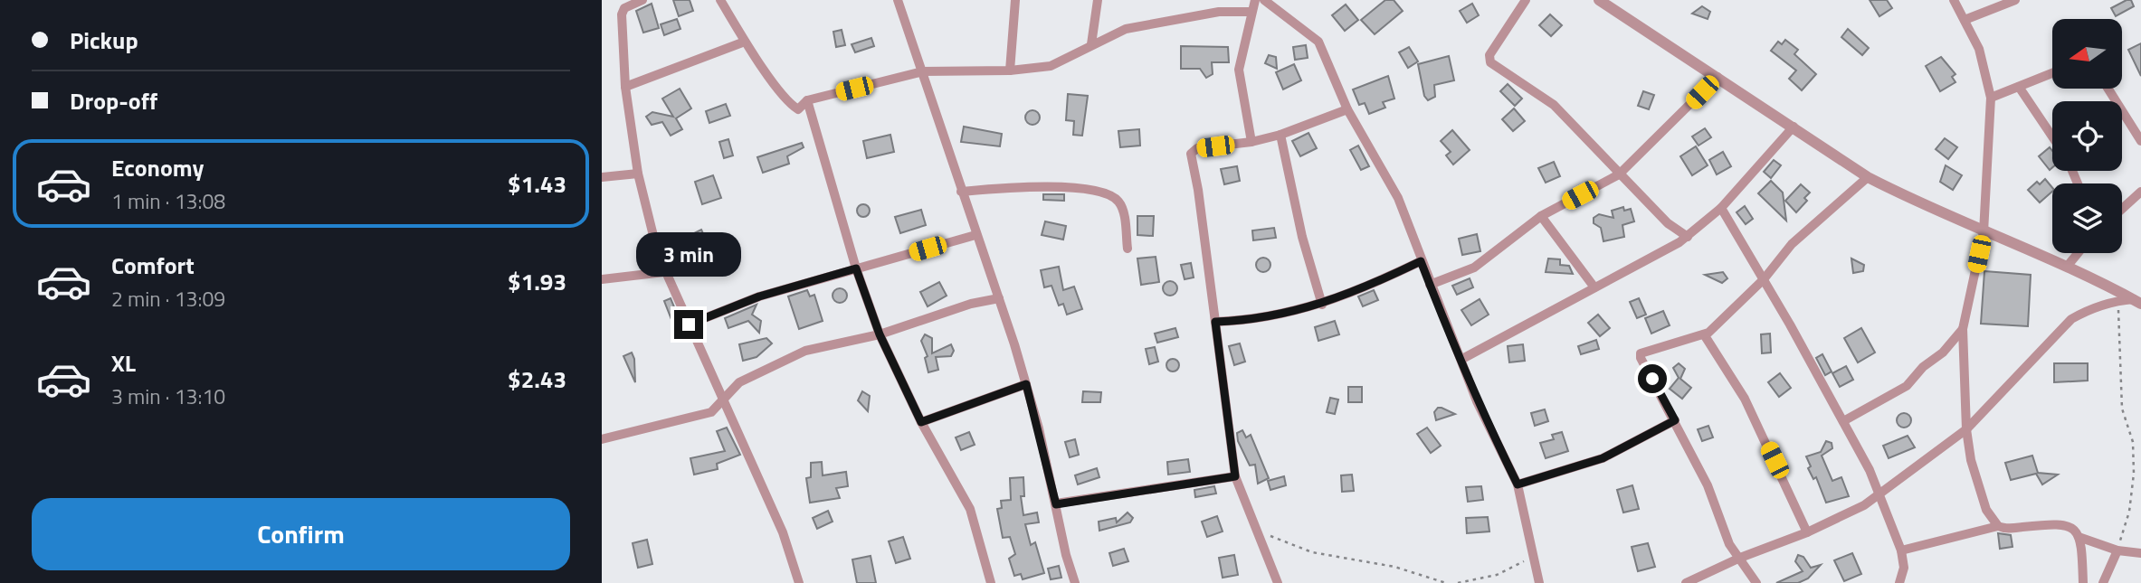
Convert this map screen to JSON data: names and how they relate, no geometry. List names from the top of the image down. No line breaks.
{"north":"left","page":{"banner":["Pickup","Drop-off"],"list":[{"name":"Economy","note":"1 min · 13:08","value":"$1.43"},{"name":"Comfort","note":"2 min · 13:09","value":"$1.93"},{"name":"XL","note":"3 min · 13:10","value":"$2.43"}],"bubble":"3 min","buttons":"Confirm"}}
